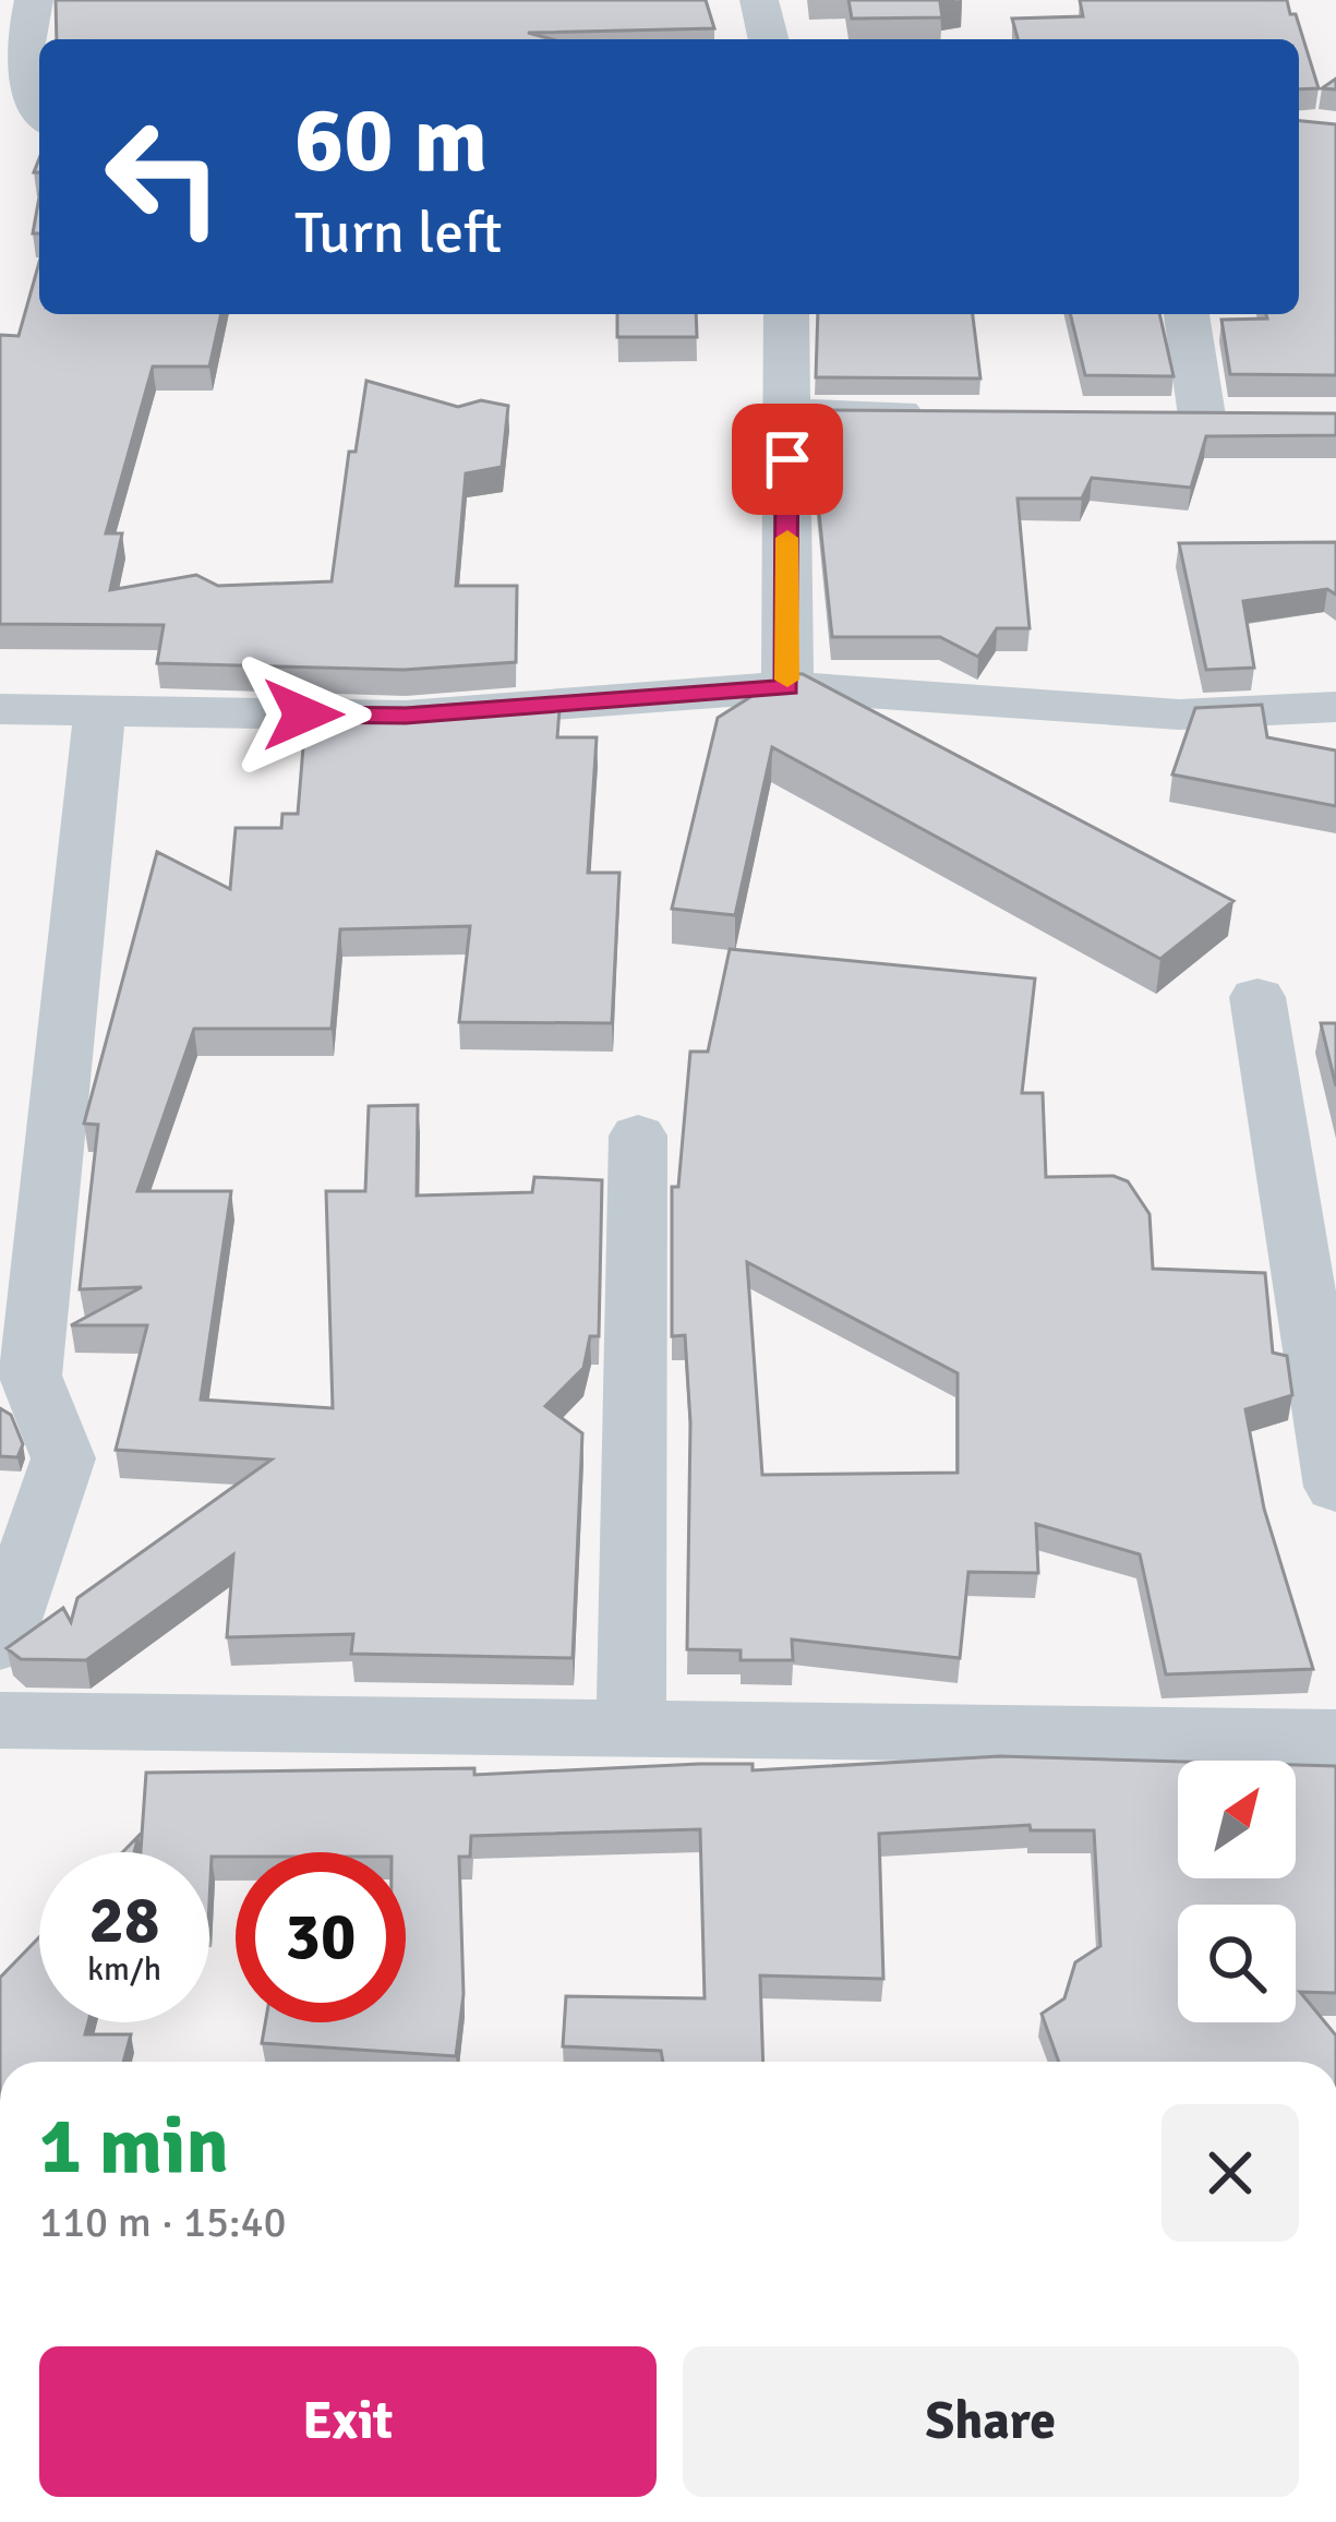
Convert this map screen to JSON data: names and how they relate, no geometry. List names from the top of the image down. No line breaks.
{"north":"top right","page":{"turn":["60 m","Turn left"],"speed":"28 km/h","limit":"30","heading":["1 min","110 m · 15:40"],"buttons":["Exit","Share"]}}
